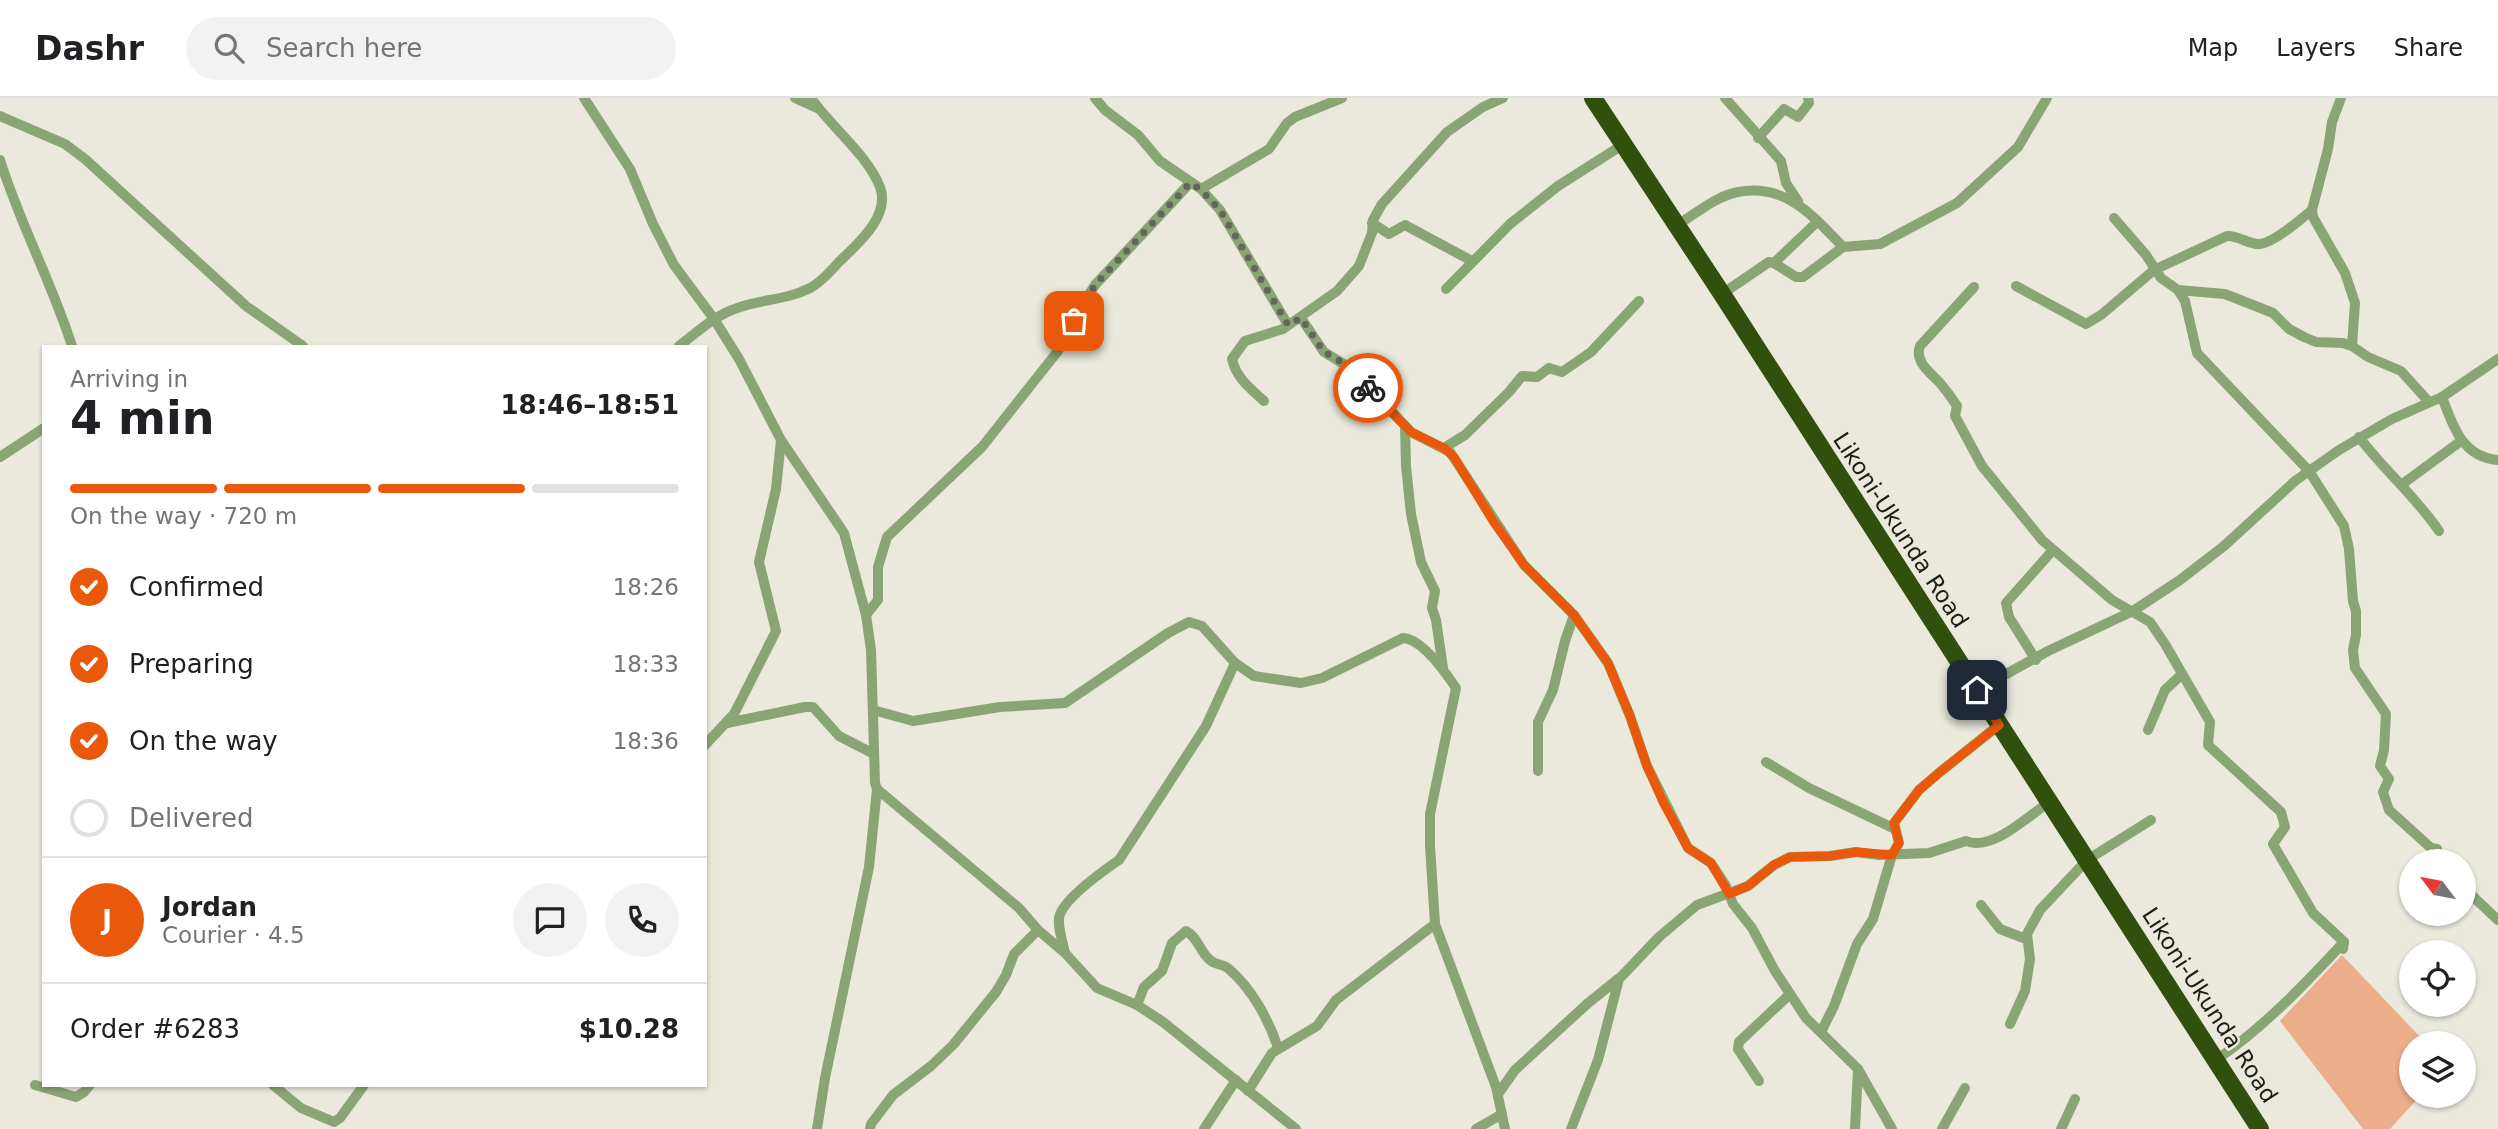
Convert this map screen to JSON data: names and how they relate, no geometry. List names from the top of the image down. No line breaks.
{"streets":{"highway":["Likoni-Ukunda Road"]},"north":"top left","page":{"header":"Dashr","search":"Search here","nav":["Map","Layers","Share"],"heading":["4 min","Arriving in","18:46–18:51"],"panel":["Jordan","Courier · 4.5","Order #6283","$10.28"],"bar":"On the way · 720 m","list":[["Confirmed","18:26"],["Preparing","18:33"],["On the way","18:36"],"Delivered"],"round":"J"}}
